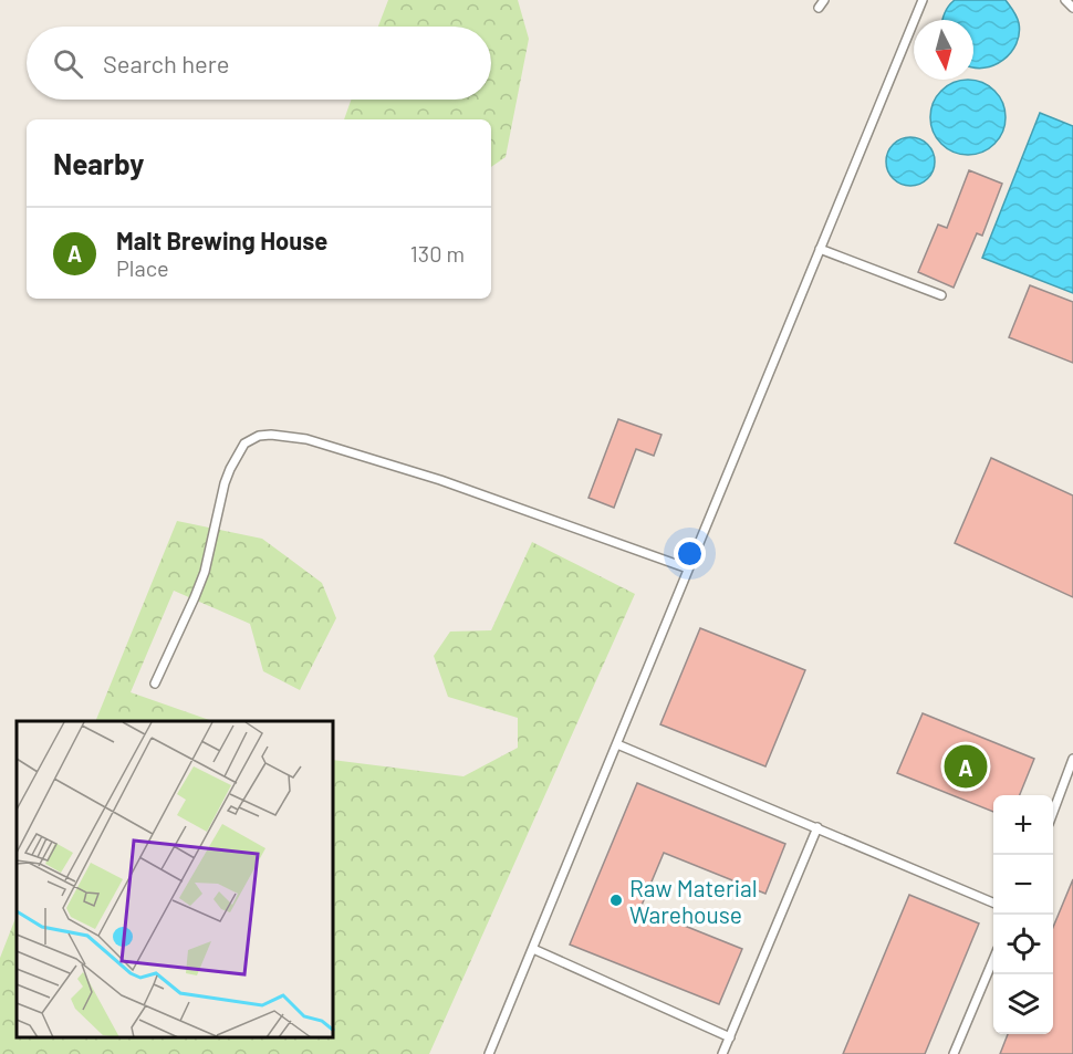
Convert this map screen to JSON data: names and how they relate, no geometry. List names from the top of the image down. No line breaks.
{"places":["Raw Material Warehouse"],"north":"bottom","page":{"search":"Search here","heading":"Nearby","list":[{"mark":"A","name":"Malt Brewing House","note":"Place","value":"130 m"}],"pins":"A","map_buttons":["+","−"]}}
